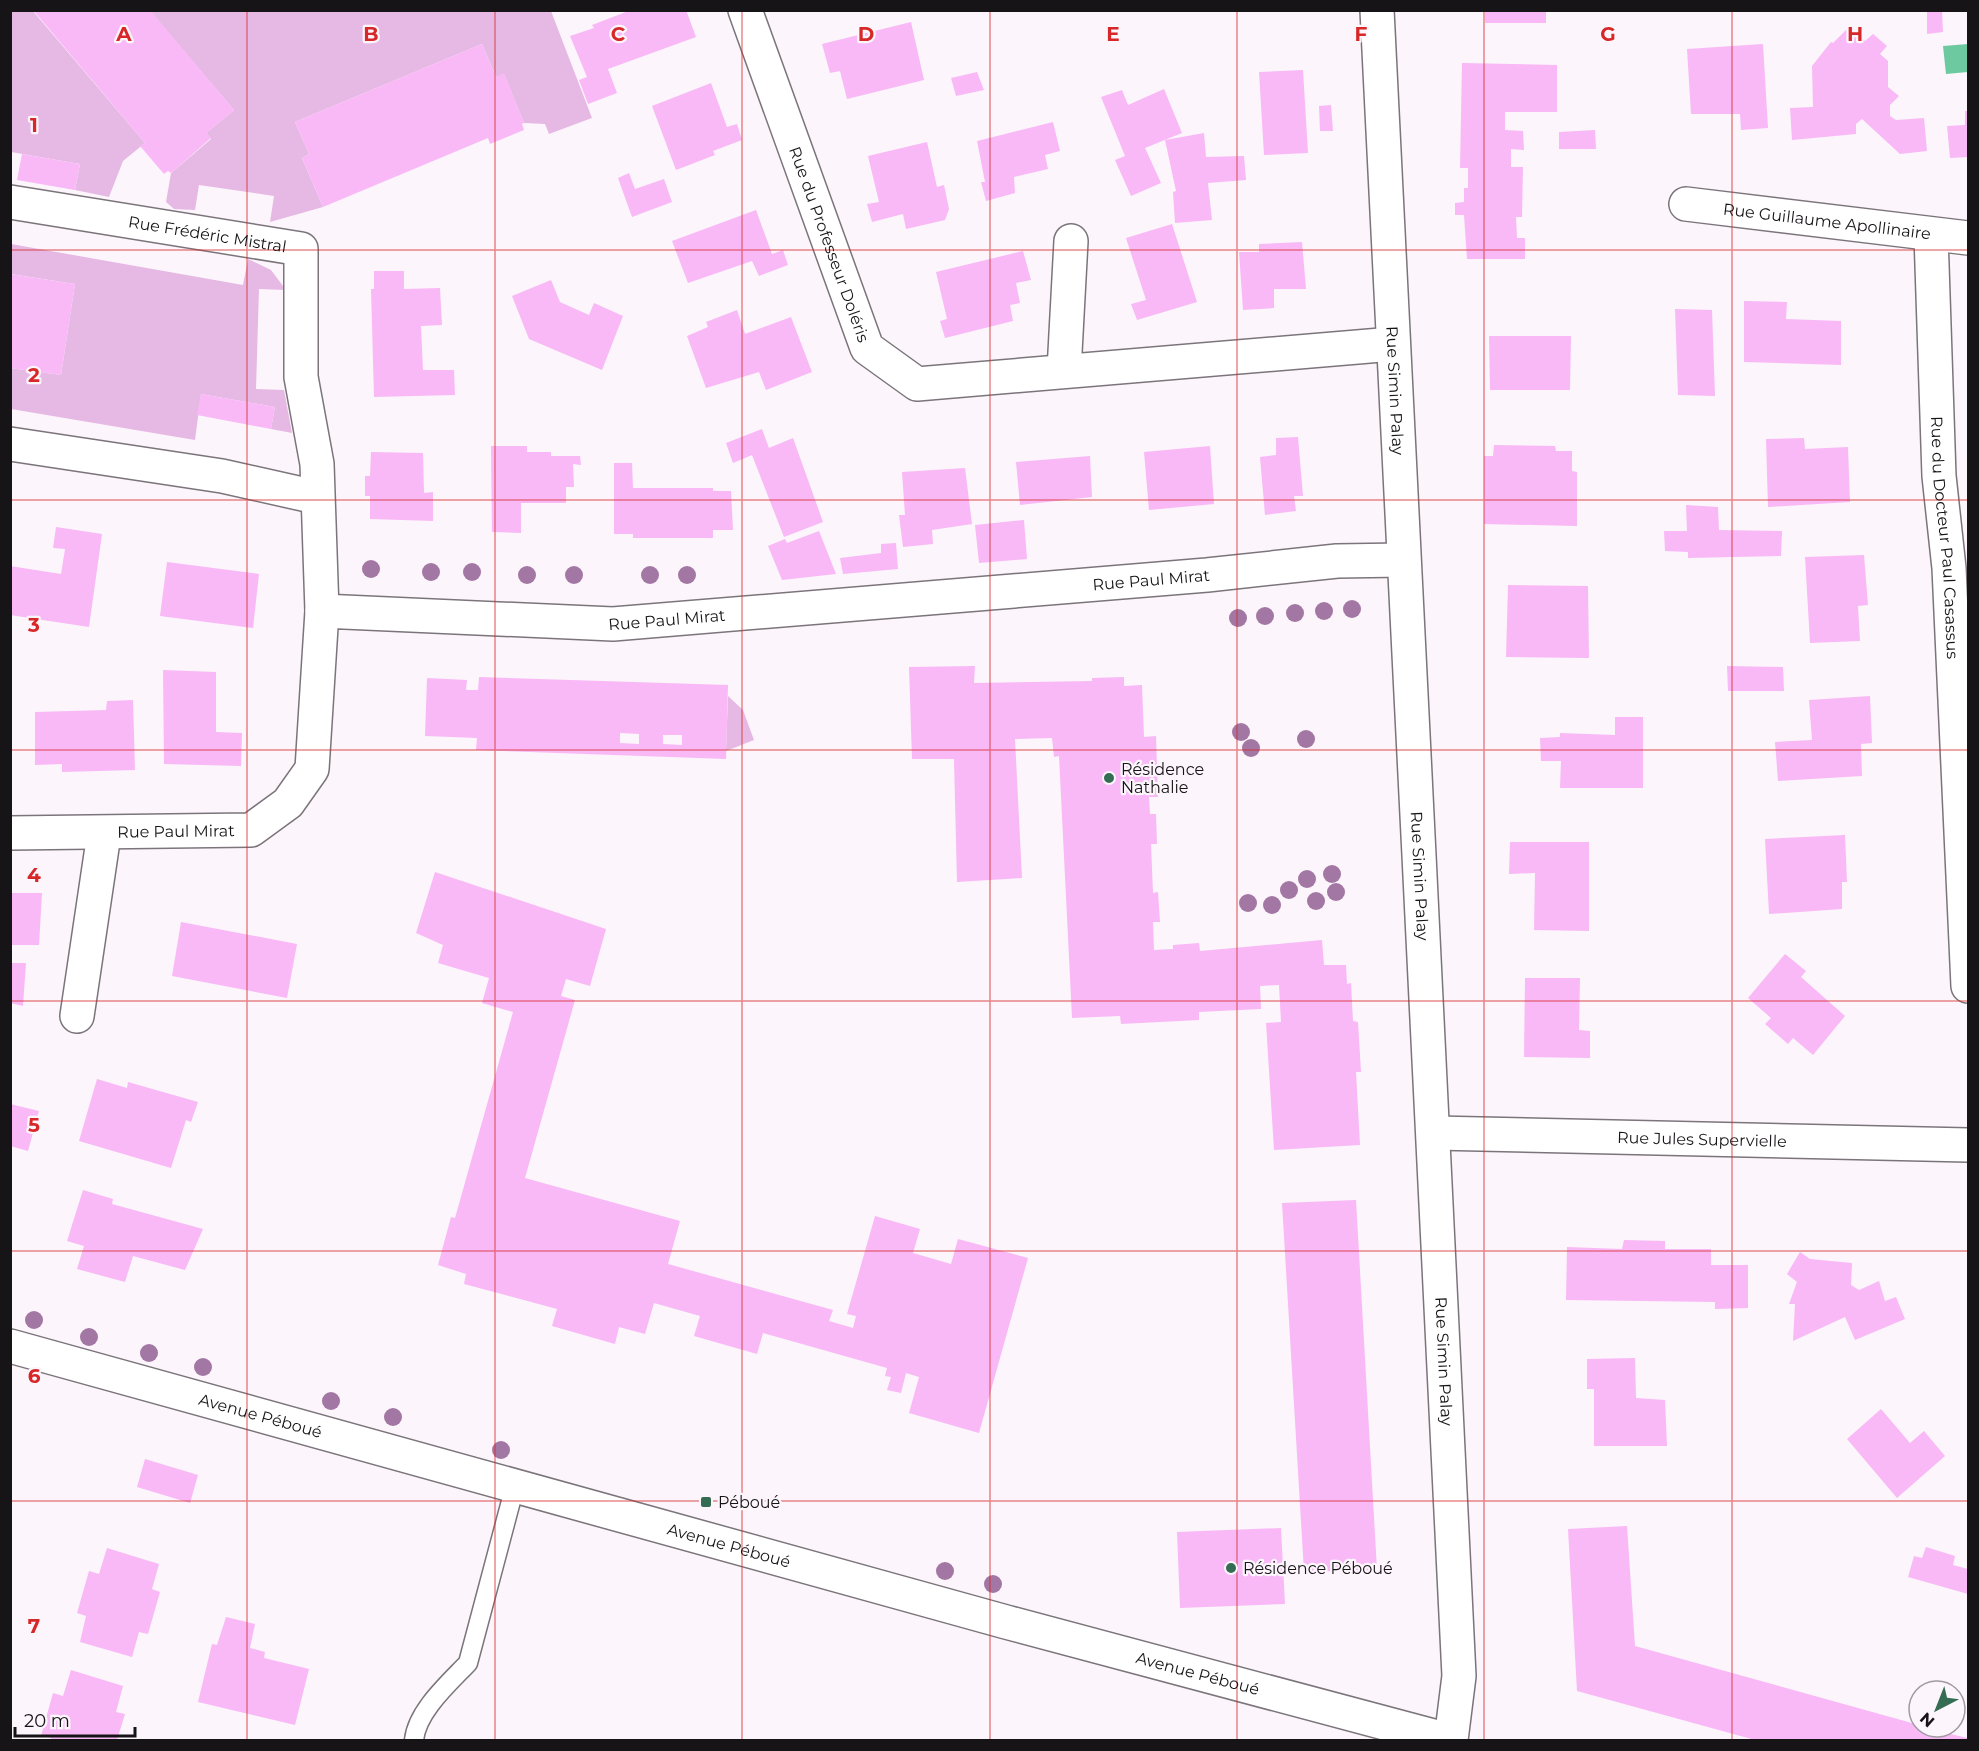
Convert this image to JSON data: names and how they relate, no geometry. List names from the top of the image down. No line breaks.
{"streets":{"street":["Rue Guillaume Apollinaire","Rue Frédéric Mistral","Rue du Professeur Doléris","Rue Simin Palay","Rue du Docteur Paul Casassus","Rue Paul Mirat","Rue Jules Supervielle","Avenue Péboué"]},"crossings":[["Rue Guillaume Apollinaire","Rue du Docteur Paul Casassus"],["Rue Frédéric Mistral","Rue Paul Mirat"],["Rue du Professeur Doléris","Rue Simin Palay"],["Rue Simin Palay","Rue Paul Mirat"],["Rue Simin Palay","Rue Jules Supervielle"],["Rue Simin Palay","Avenue Péboué"]],"places":{"other":["Résidence Nathalie","Résidence Péboué"],"transit":["Péboué"]},"scale_bar":"20 m","north":"bottom left","grid":{"columns":["A","B","C","D","E","F","G","H"],"rows":["1","2","3","4","5","6","7"]}}
